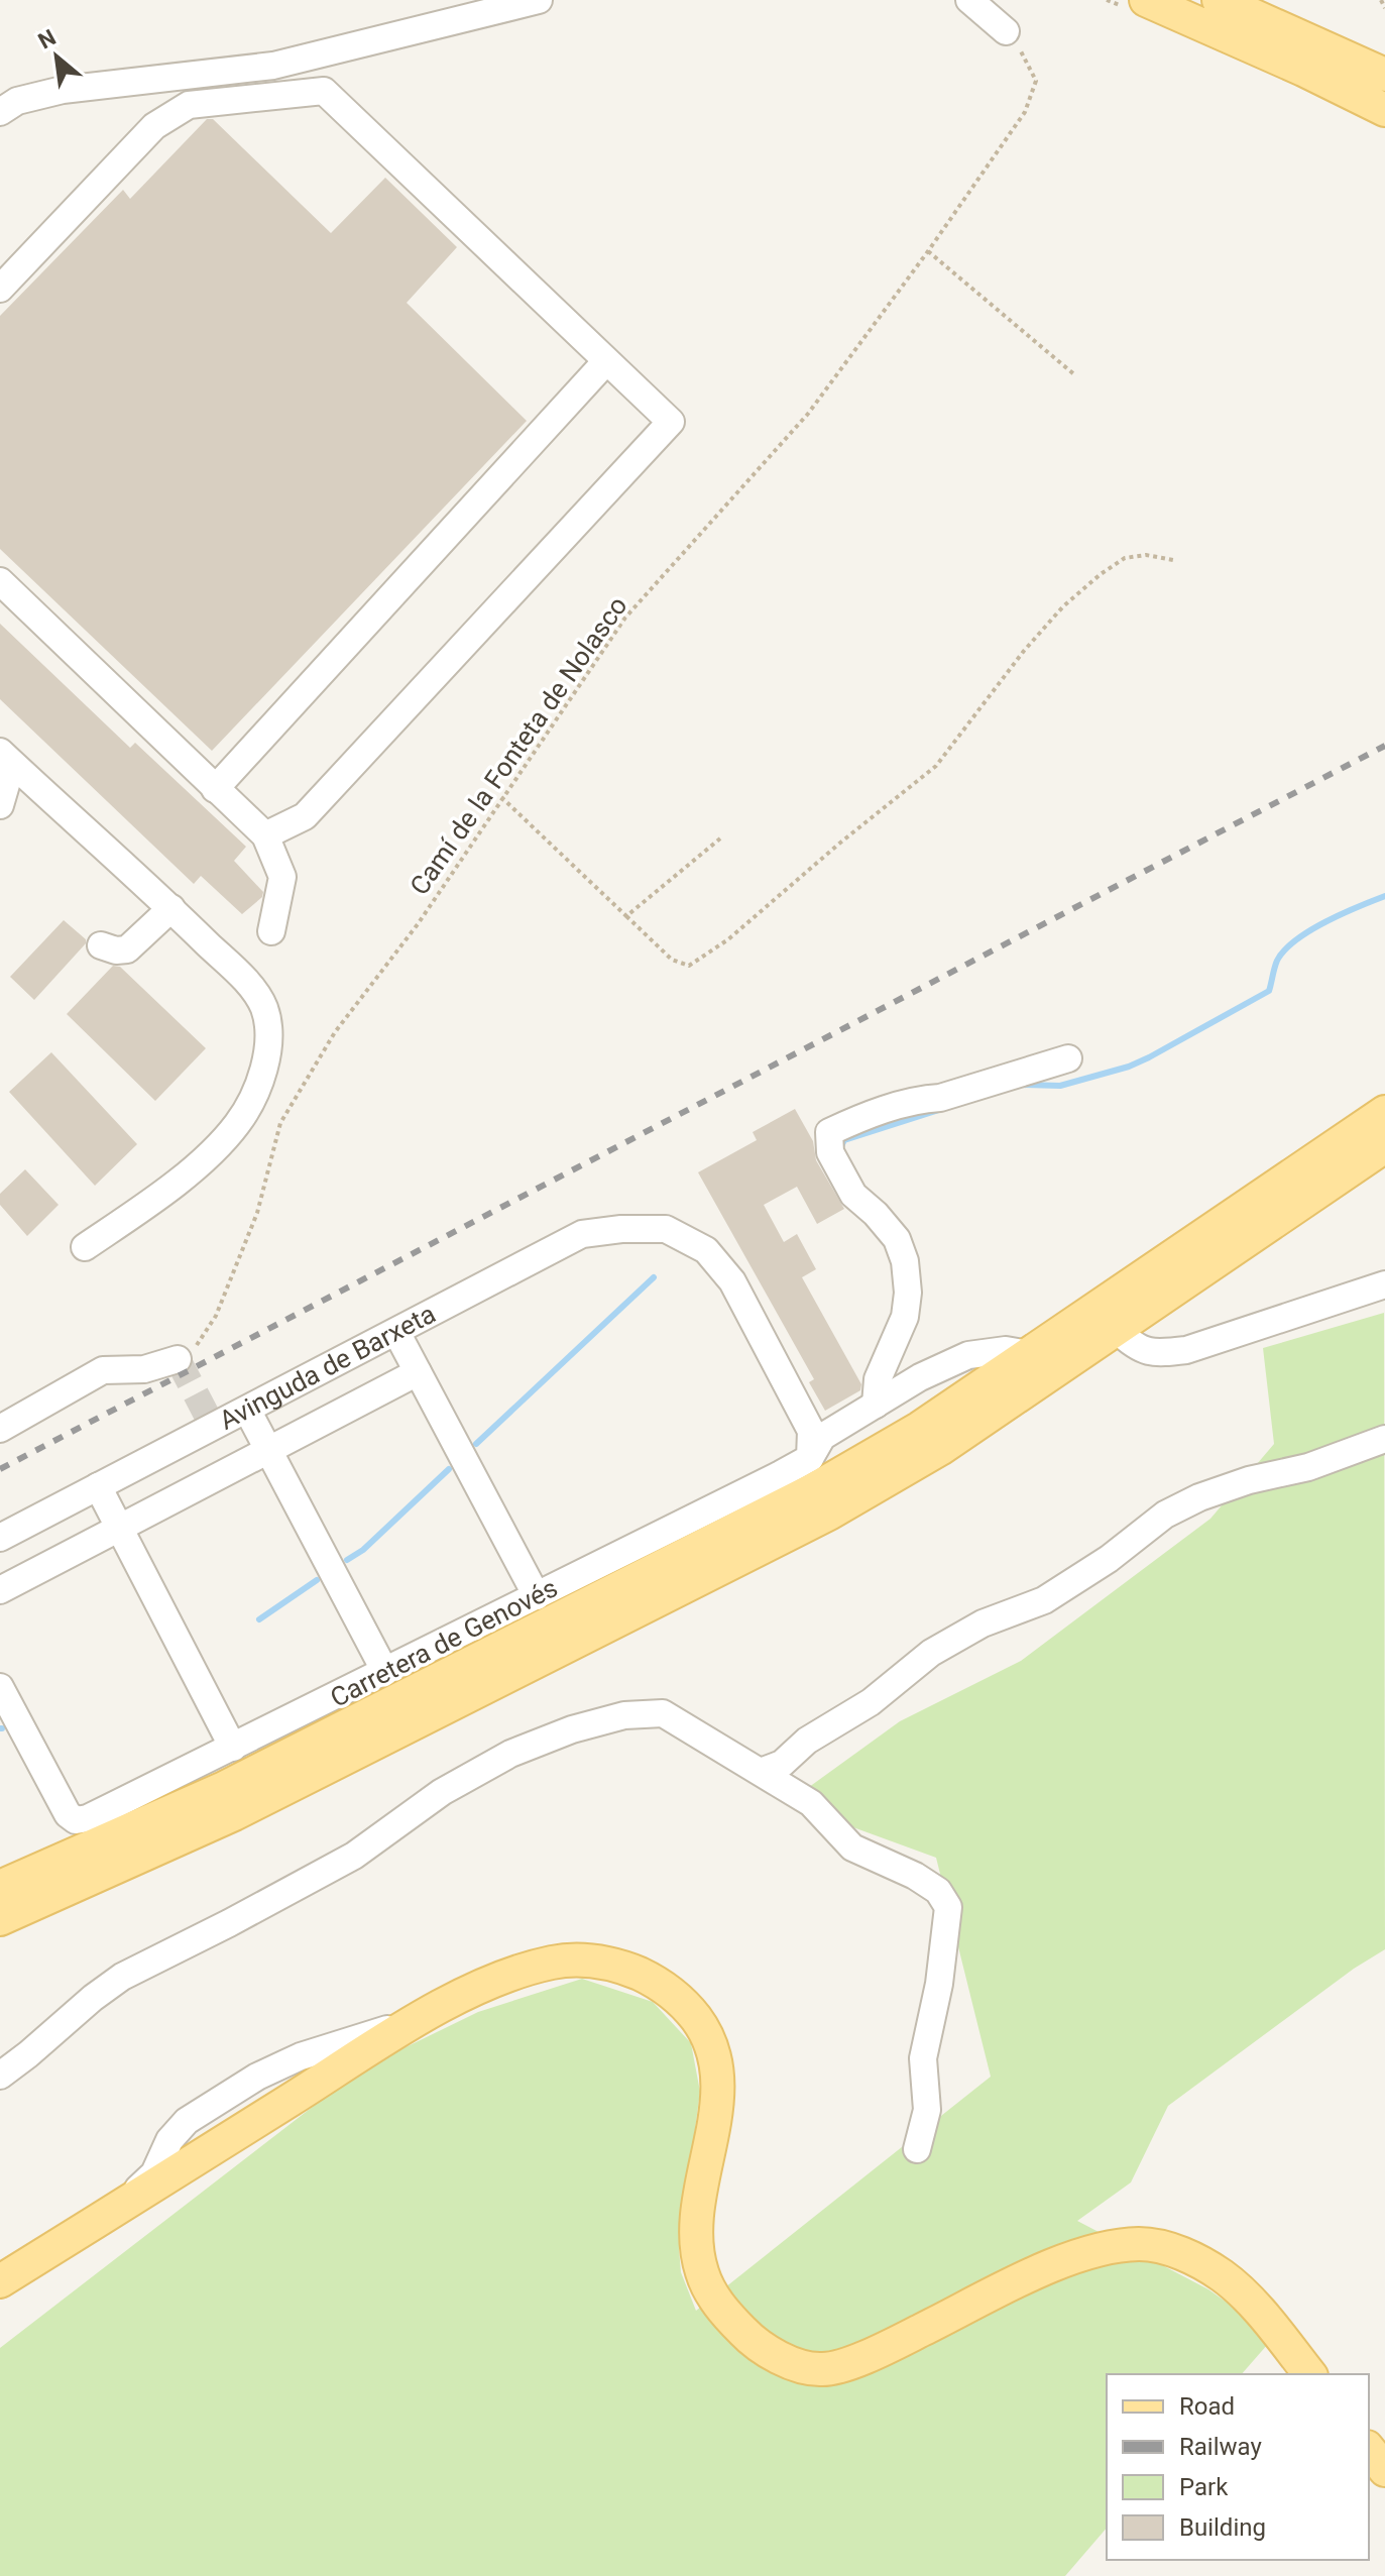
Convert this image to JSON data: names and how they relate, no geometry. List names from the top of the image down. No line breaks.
{"streets":{"street":["Avinguda de Barxeta","Carretera de Genovés"],"path":["Camí de la Fonteta de Nolasco"]},"crossings":[["Avinguda de Barxeta","Carretera de Genovés"]],"legend":["Road","Railway","Park","Building"],"north":"top left"}
